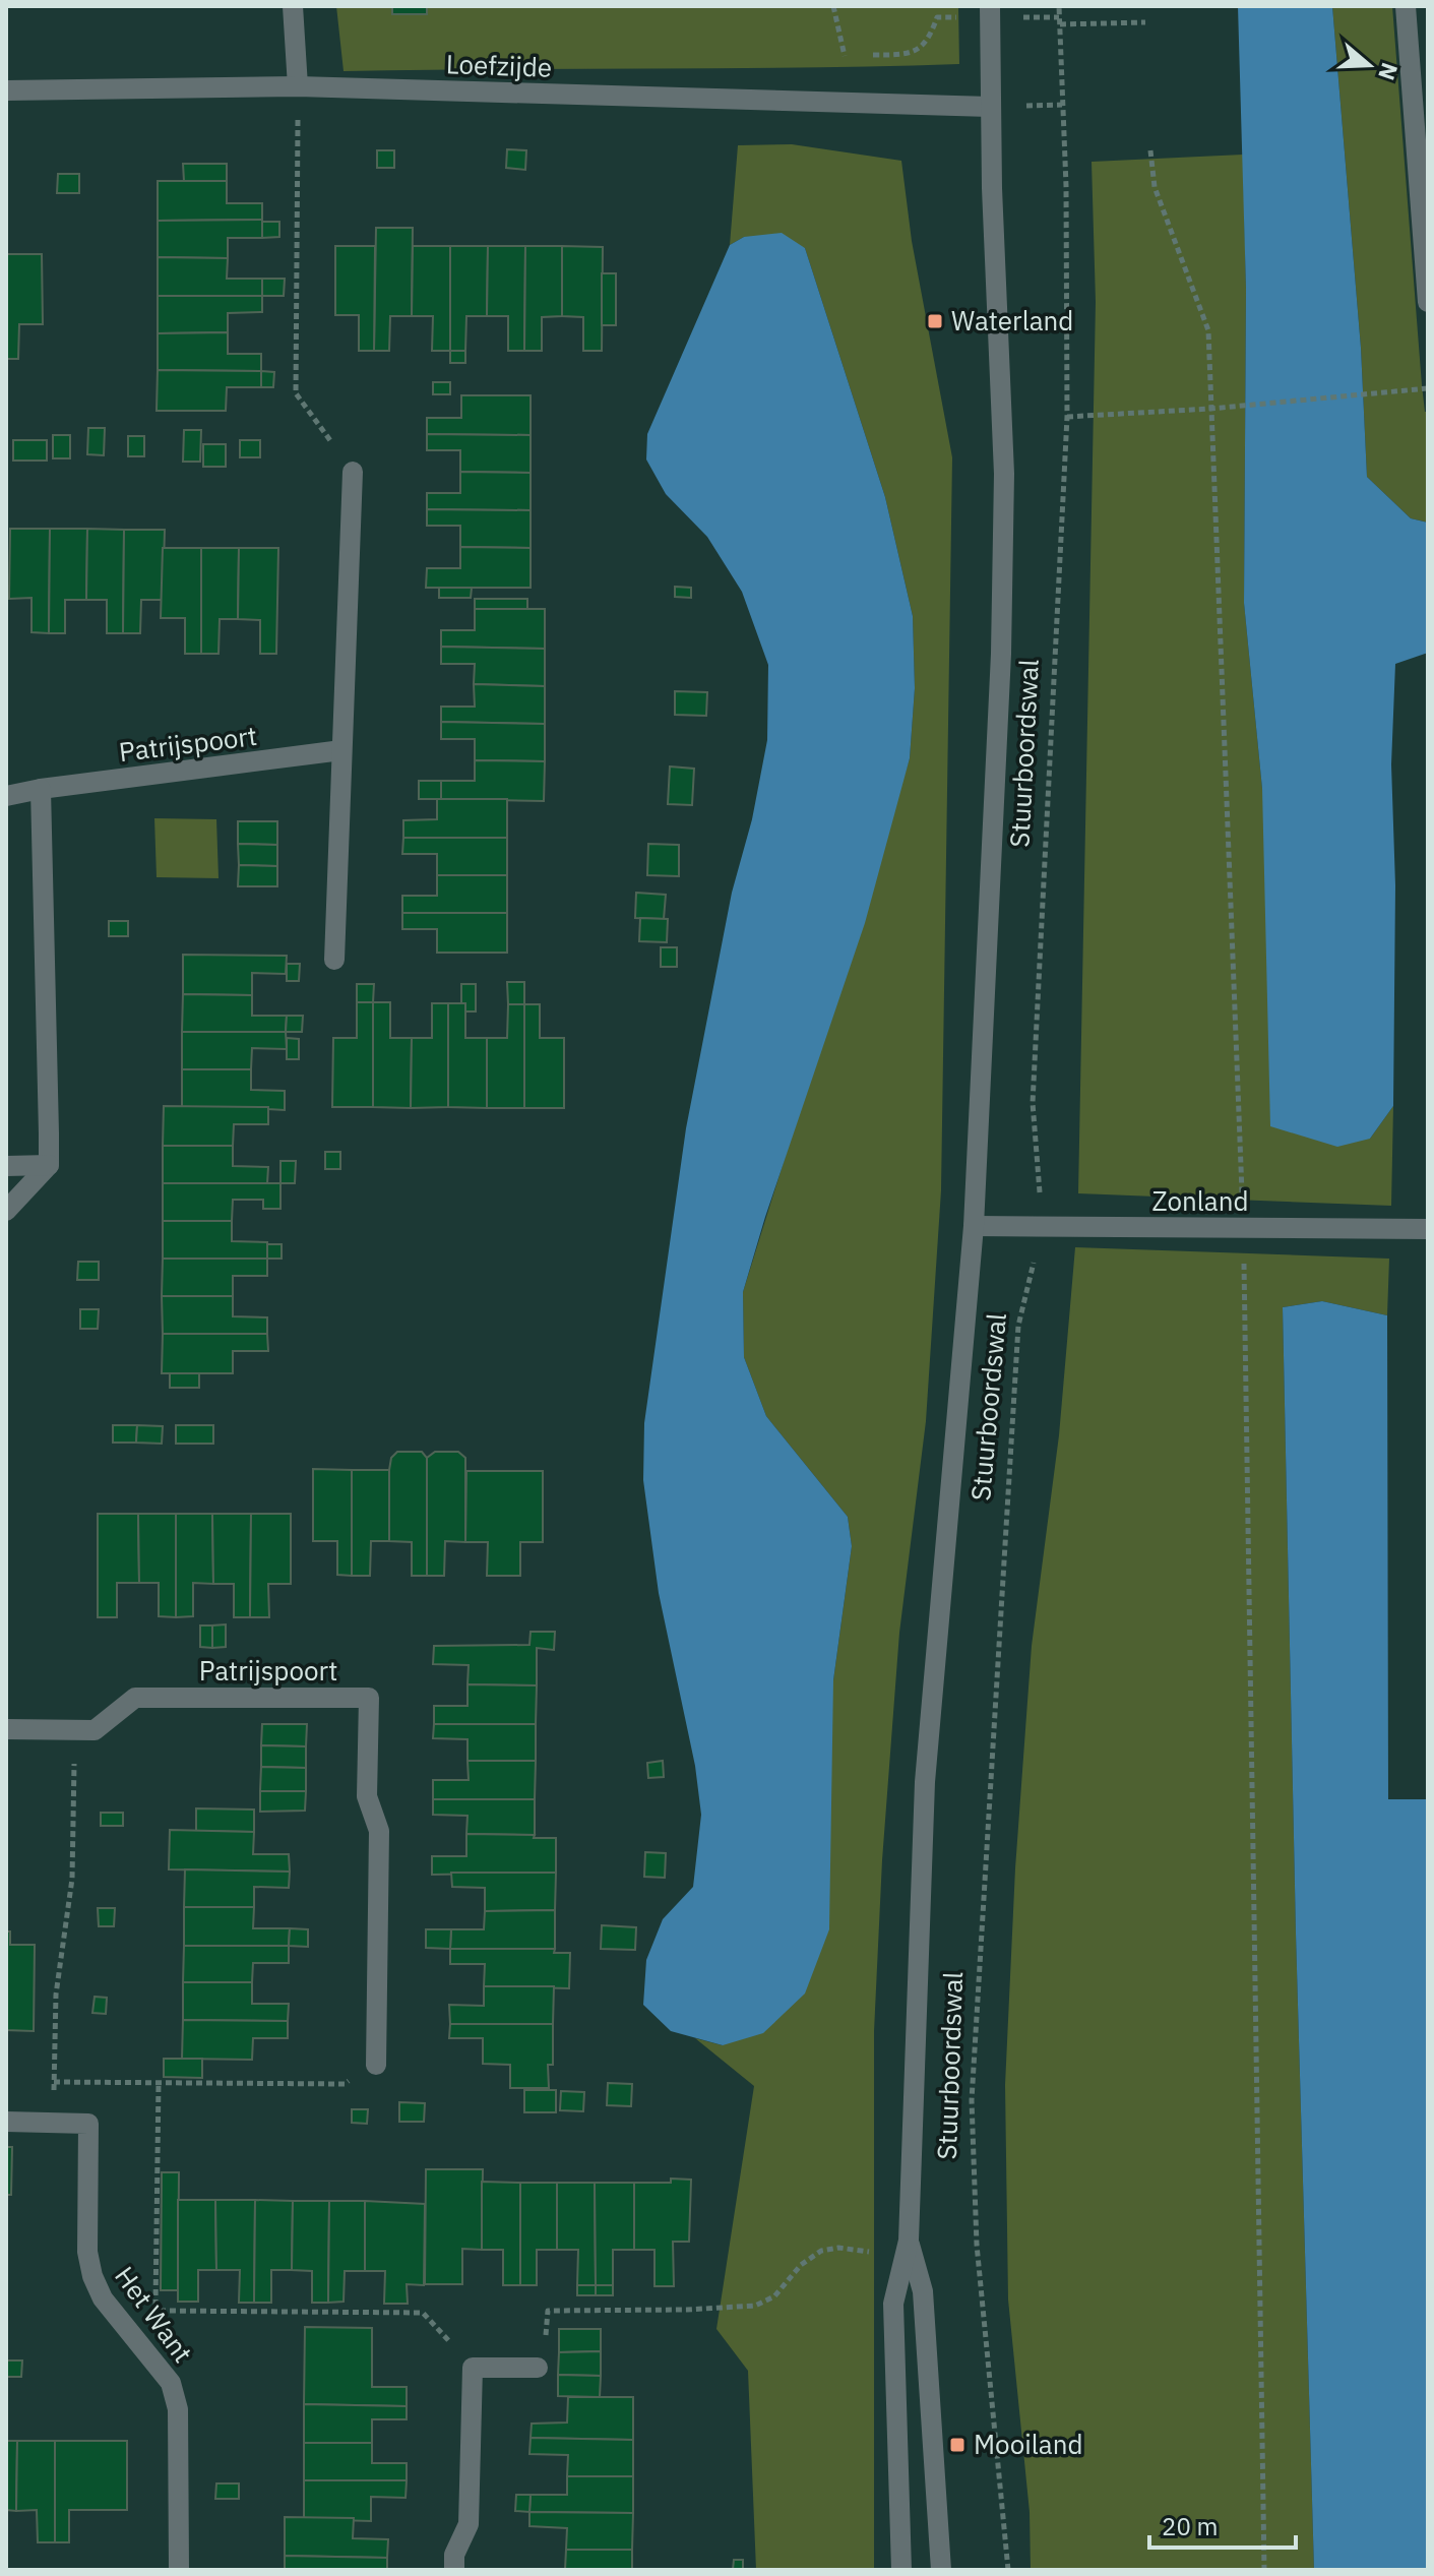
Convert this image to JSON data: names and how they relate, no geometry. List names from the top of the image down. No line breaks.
{"streets":{"street":["Loefzijde","Patrijspoort","Stuurboordswal","Zonland","Het Want"]},"crossings":[["Loefzijde","Stuurboordswal"],["Stuurboordswal","Zonland"]],"places":{"transit":["Waterland","Mooiland"]},"scale_bar":"20 m","north":"right"}
